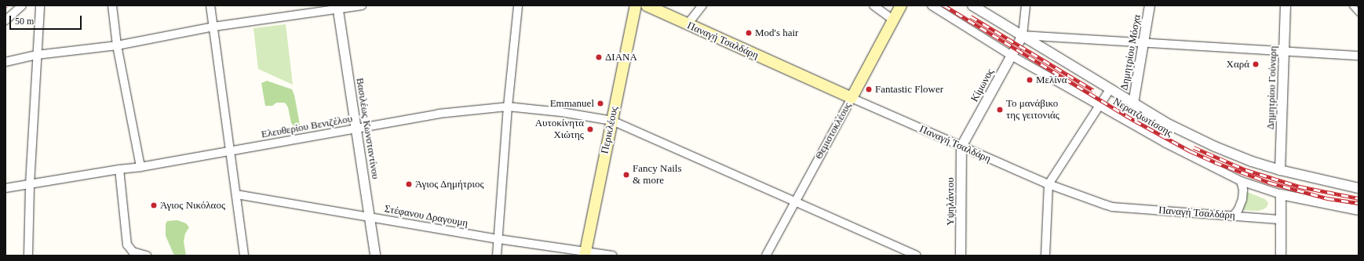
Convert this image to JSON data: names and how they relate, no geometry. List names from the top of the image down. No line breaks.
{"streets":{"main road":["Παναγή Τσαλδάρη","Περικλέους","Θεμιστοκλέους"],"street":["Δημητρίου Μόσχα","Κίμωνος","Δημητρίου Γούναρη","Νερατζιωτίσσης","Ελευθερίου Βενιζέλου","Βασιλέως Κωνσταντίνου","Υψηλάντου","Στέφανου Δραγουμη"]},"crossings":[["Παναγή Τσαλδάρη","Κίμωνος"],["Παναγή Τσαλδάρη","Θεμιστοκλέους"],["Παναγή Τσαλδάρη","Υψηλάντου"],["Δημητρίου Μόσχα","Νερατζιωτίσσης"],["Κίμωνος","Νερατζιωτίσσης"],["Κίμωνος","Υψηλάντου"],["Δημητρίου Γούναρη","Νερατζιωτίσσης"],["Ελευθερίου Βενιζέλου","Βασιλέως Κωνσταντίνου"],["Ελευθερίου Βενιζέλου","Περικλέους"],["Ελευθερίου Βενιζέλου","Θεμιστοκλέους"],["Βασιλέως Κωνσταντίνου","Στέφανου Δραγουμη"],["Περικλέους","Στέφανου Δραγουμη"]],"places":["Mod's hair","ΔΙΑΝΑ","Χαρά","Μελίνα","Fantastic Flower","Emmanuel","Το μανάβικο της γειτονιάς","Αυτοκίνητα Χιώτης","Fancy Nails & more","Άγιος Δημήτριος","Άγιος Νικόλαος"],"scale_bar":"50 m"}
